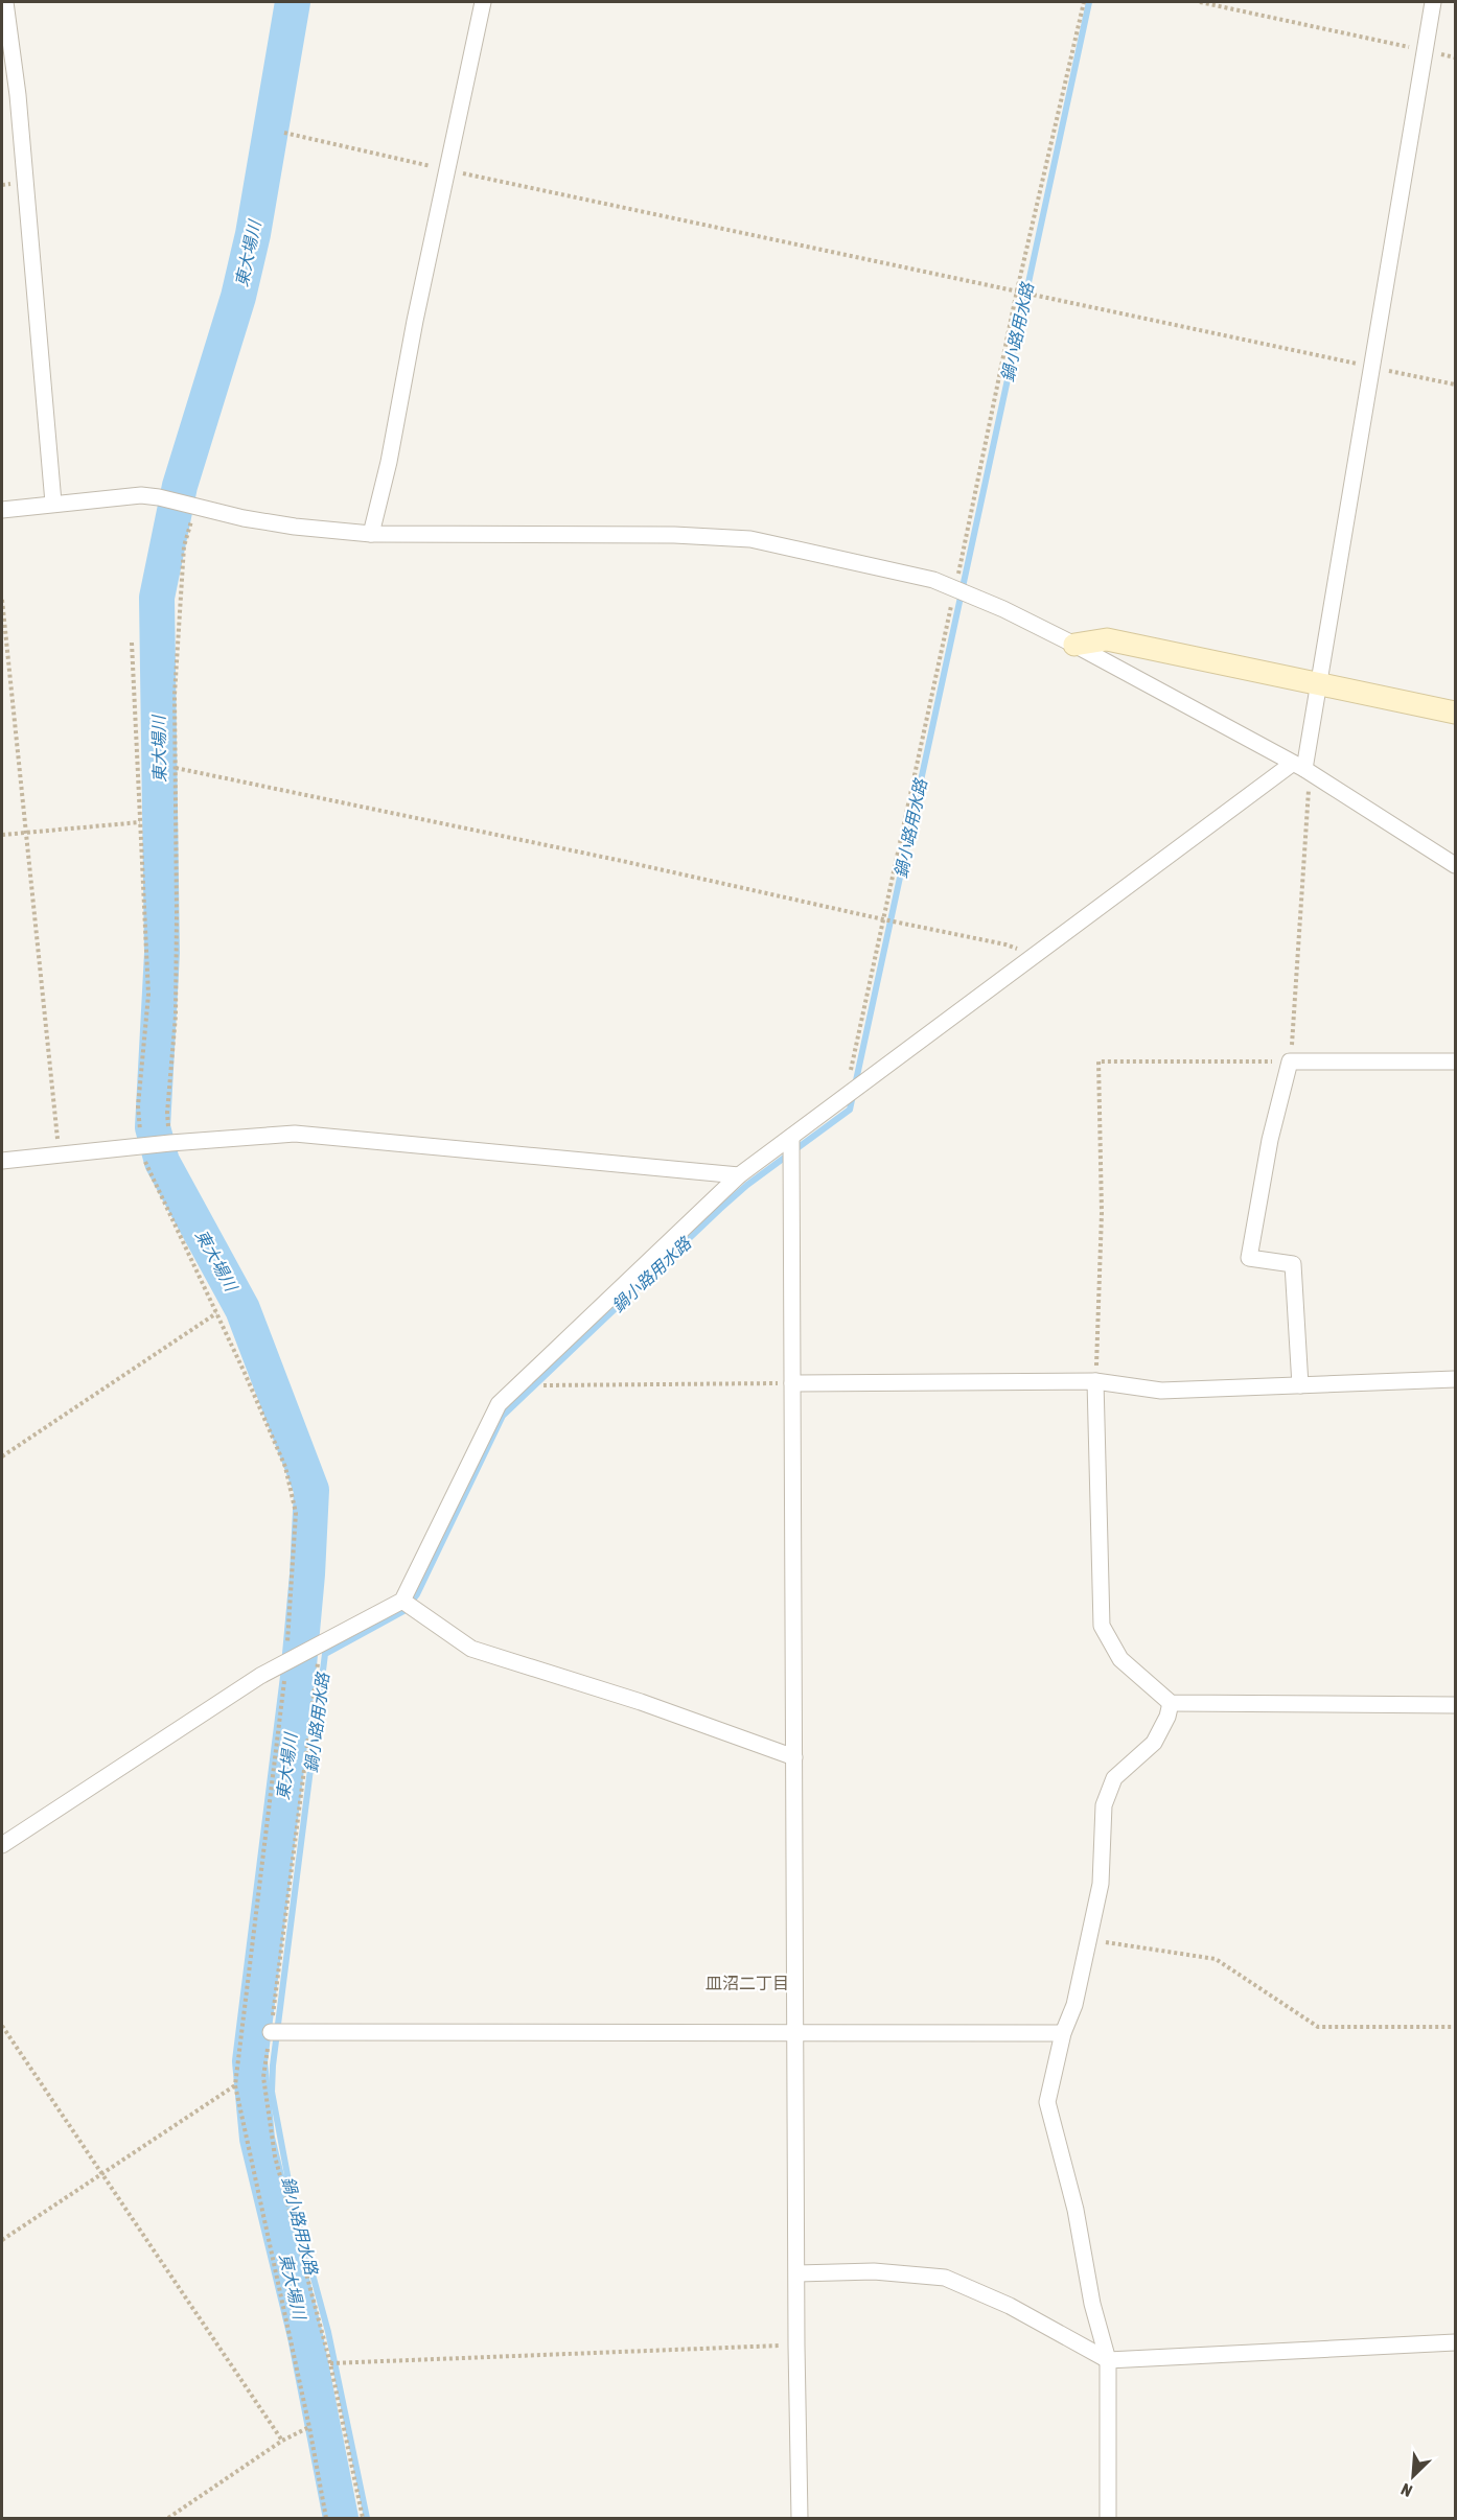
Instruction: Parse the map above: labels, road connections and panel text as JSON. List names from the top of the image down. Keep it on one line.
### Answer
{"districts":["皿沼二丁目"],"water":["東大場川","鍋小路用水路"],"north":"bottom left"}
